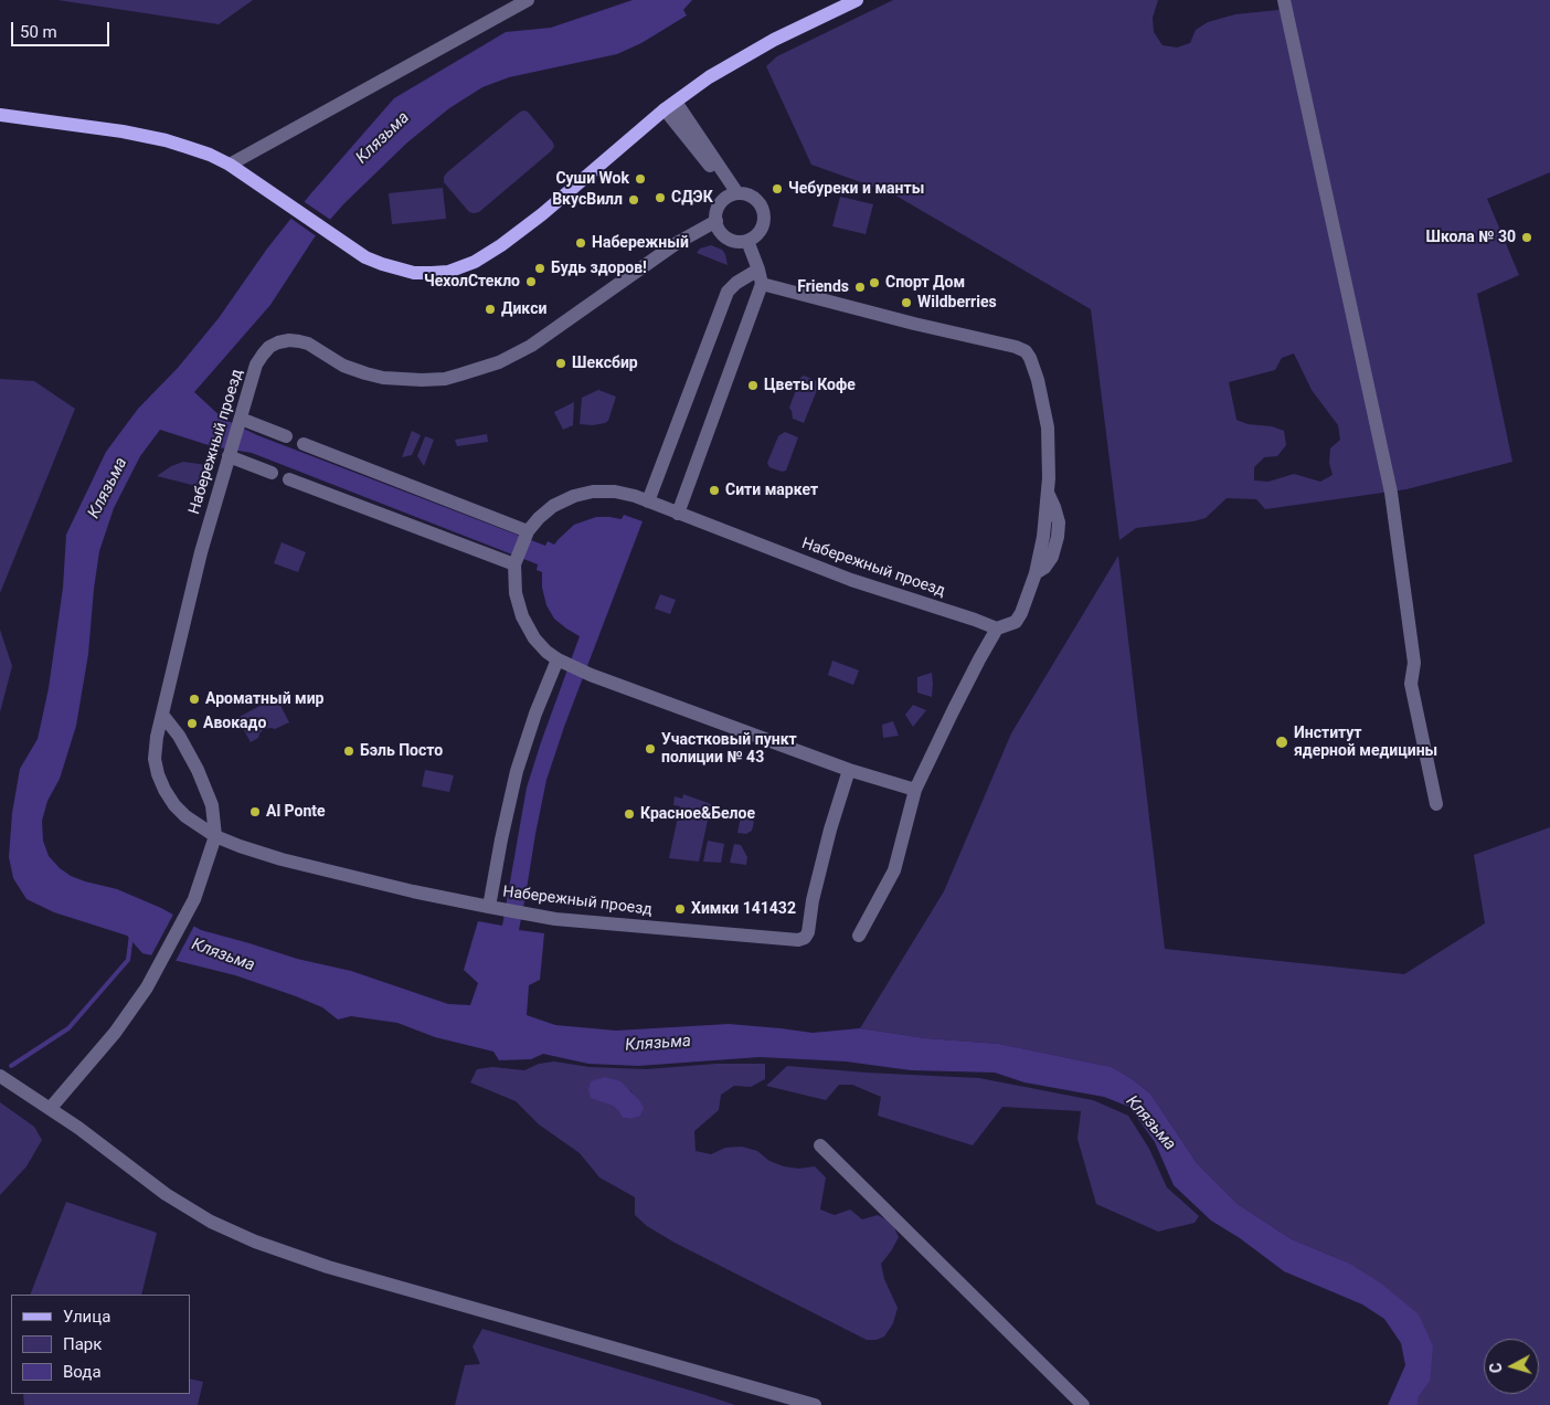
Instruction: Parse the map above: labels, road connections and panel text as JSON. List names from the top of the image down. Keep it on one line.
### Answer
{"streets":{"street":["Набережный проезд"]},"water":["Клязьма"],"places":["Суши Wok","Чебуреки и манты","СДЭК","ВкусВилл","Школа № 30","Набережный","Будь здоров!","ЧехолСтекло","Спорт Дом","Friends","Wildberries","Дикси","Шексбир","Цветы Кофе","Сити маркет","Ароматный мир","Авокадо","Институт ядерной медицины","Участковый пункт полиции № 43","Бэль Посто","Al Ponte","Красное&Белое","Химки 141432"],"legend":["Улица","Парк","Вода"],"scale_bar":"50 m","north":"left"}
